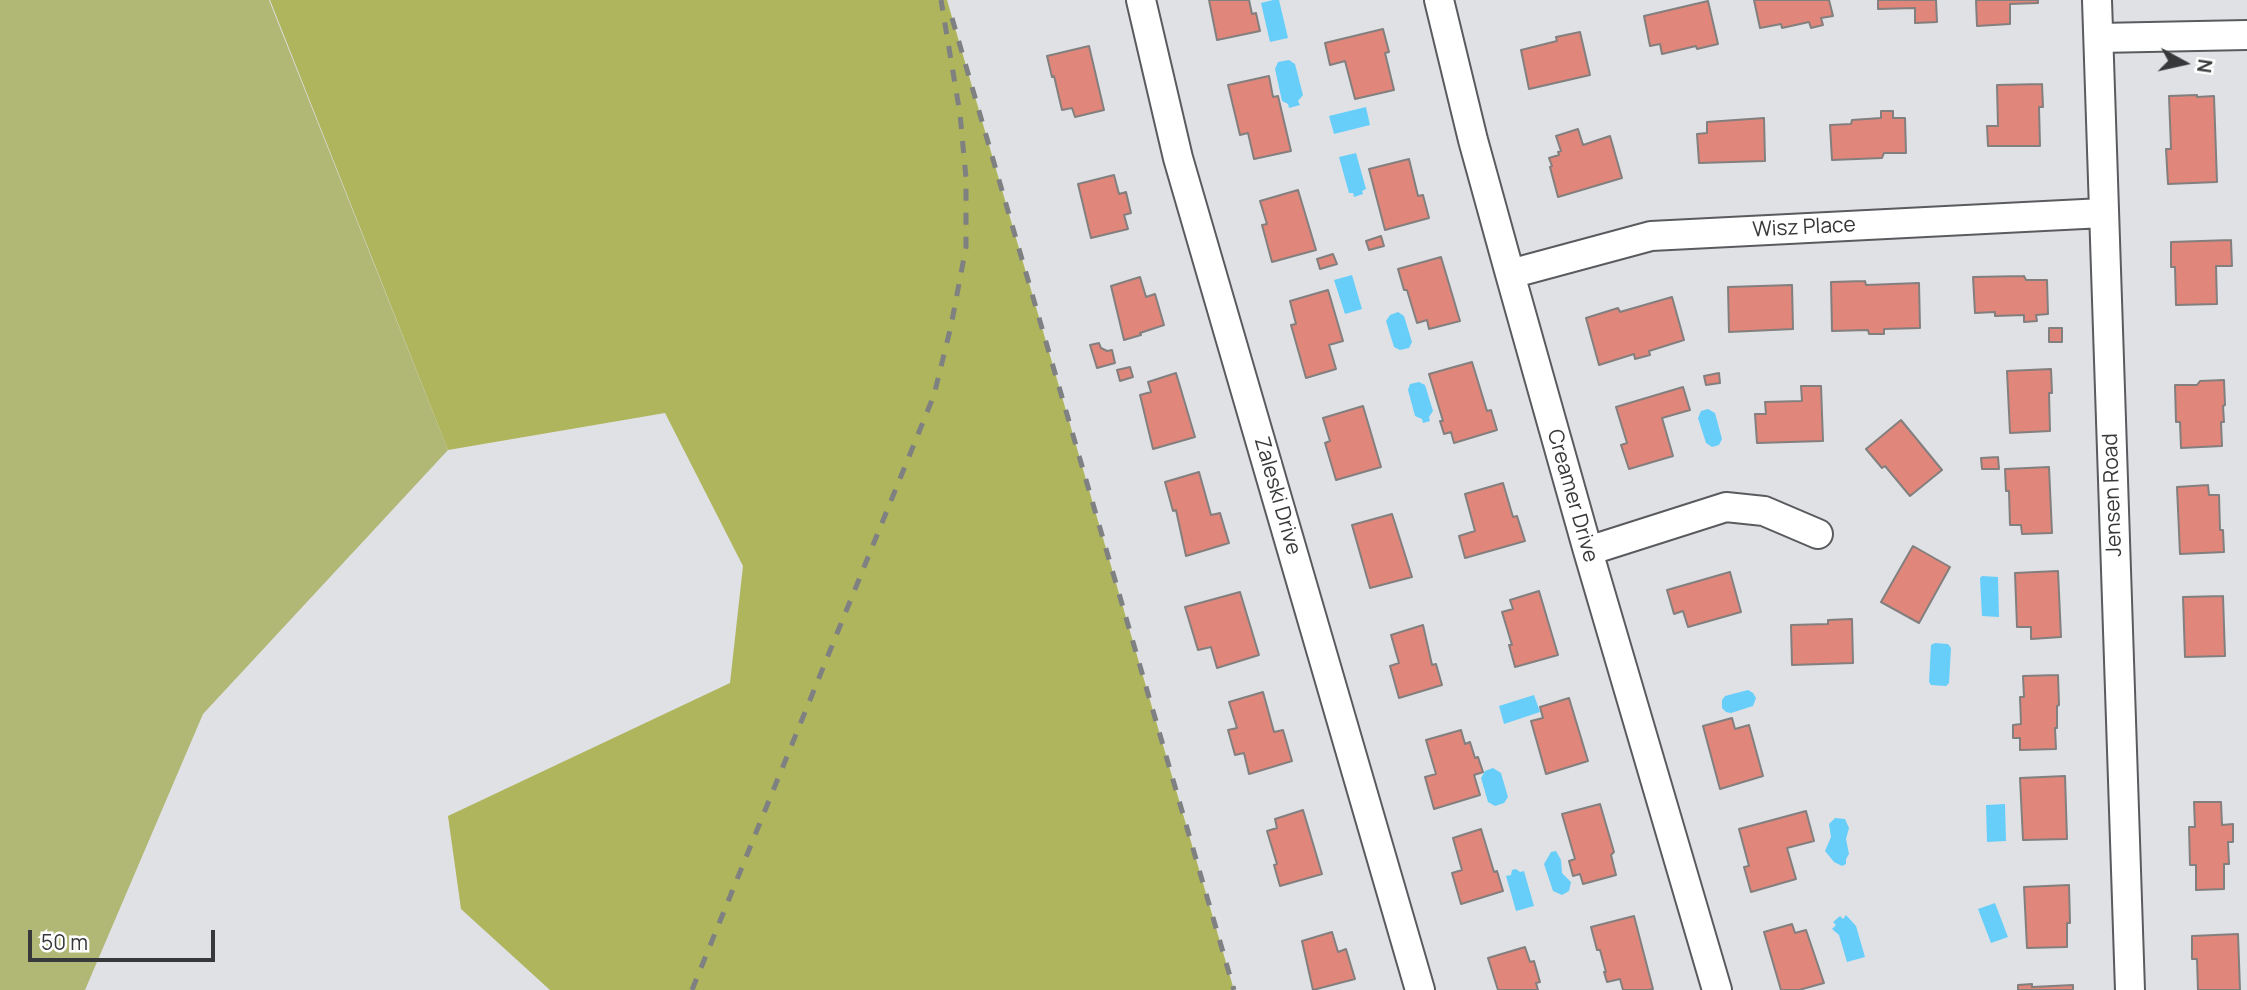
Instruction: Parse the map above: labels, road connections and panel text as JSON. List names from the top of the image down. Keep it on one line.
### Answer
{"streets":{"street":["Wisz Place","Jensen Road","Zaleski Drive","Creamer Drive"]},"crossings":[["Wisz Place","Jensen Road"],["Wisz Place","Creamer Drive"]],"scale_bar":"50 m","north":"right"}
